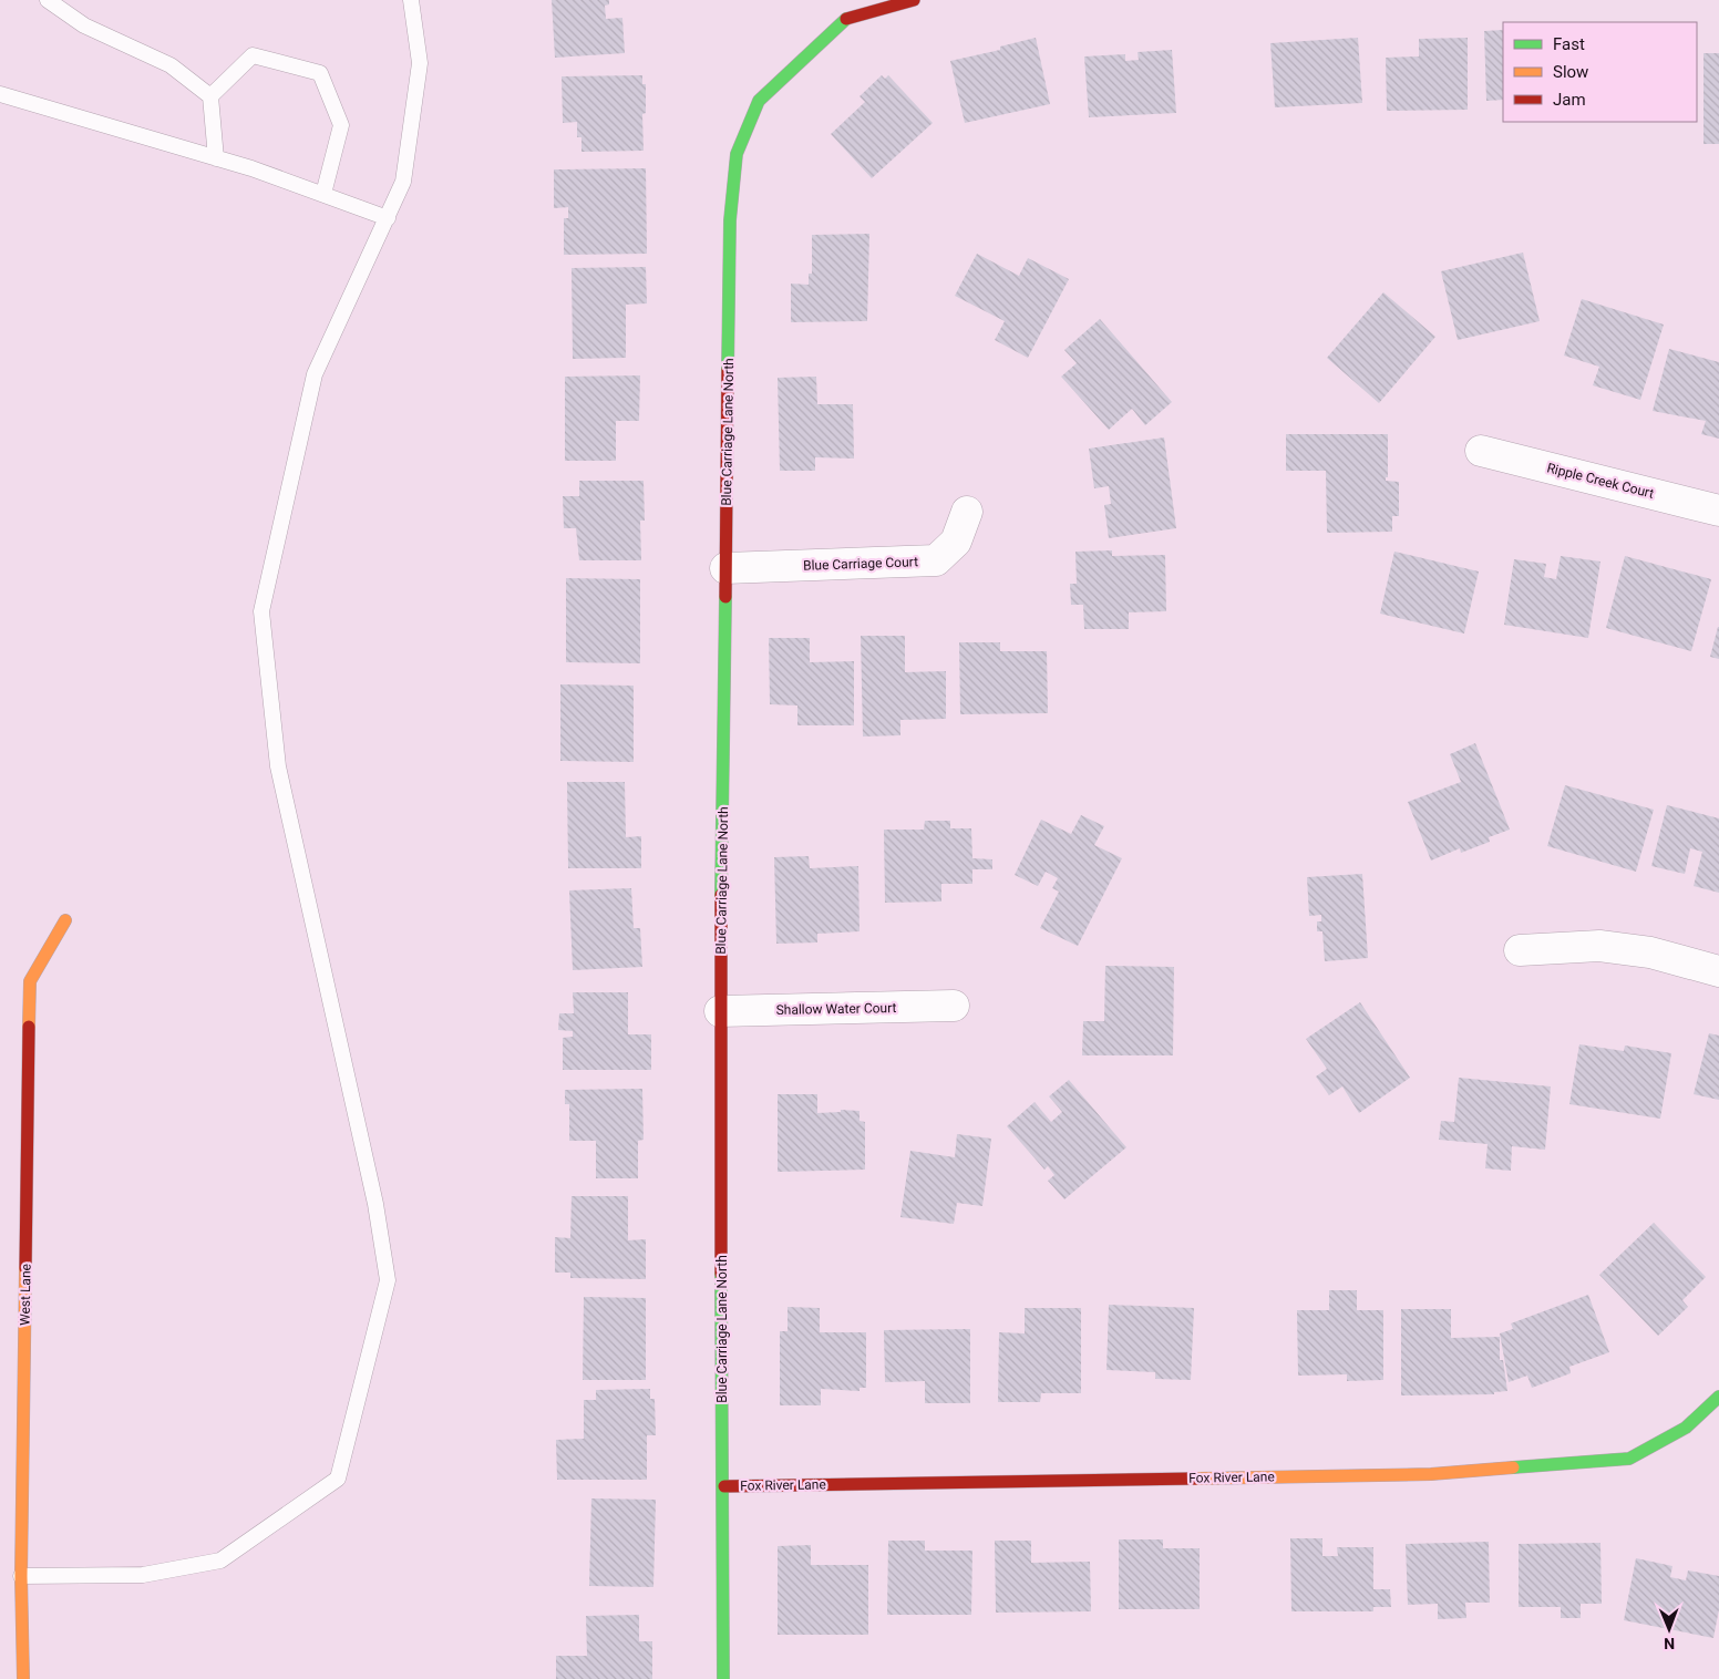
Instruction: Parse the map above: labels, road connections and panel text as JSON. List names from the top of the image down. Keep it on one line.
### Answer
{"streets":{"street":["Blue Carriage Lane North","Ripple Creek Court","Blue Carriage Court","Shallow Water Court","West Lane","Fox River Lane"]},"crossings":[["Blue Carriage Lane North","Blue Carriage Court"],["Blue Carriage Lane North","Shallow Water Court"],["Blue Carriage Lane North","Fox River Lane"]],"legend":["Fast","Slow","Jam"],"north":"bottom"}
